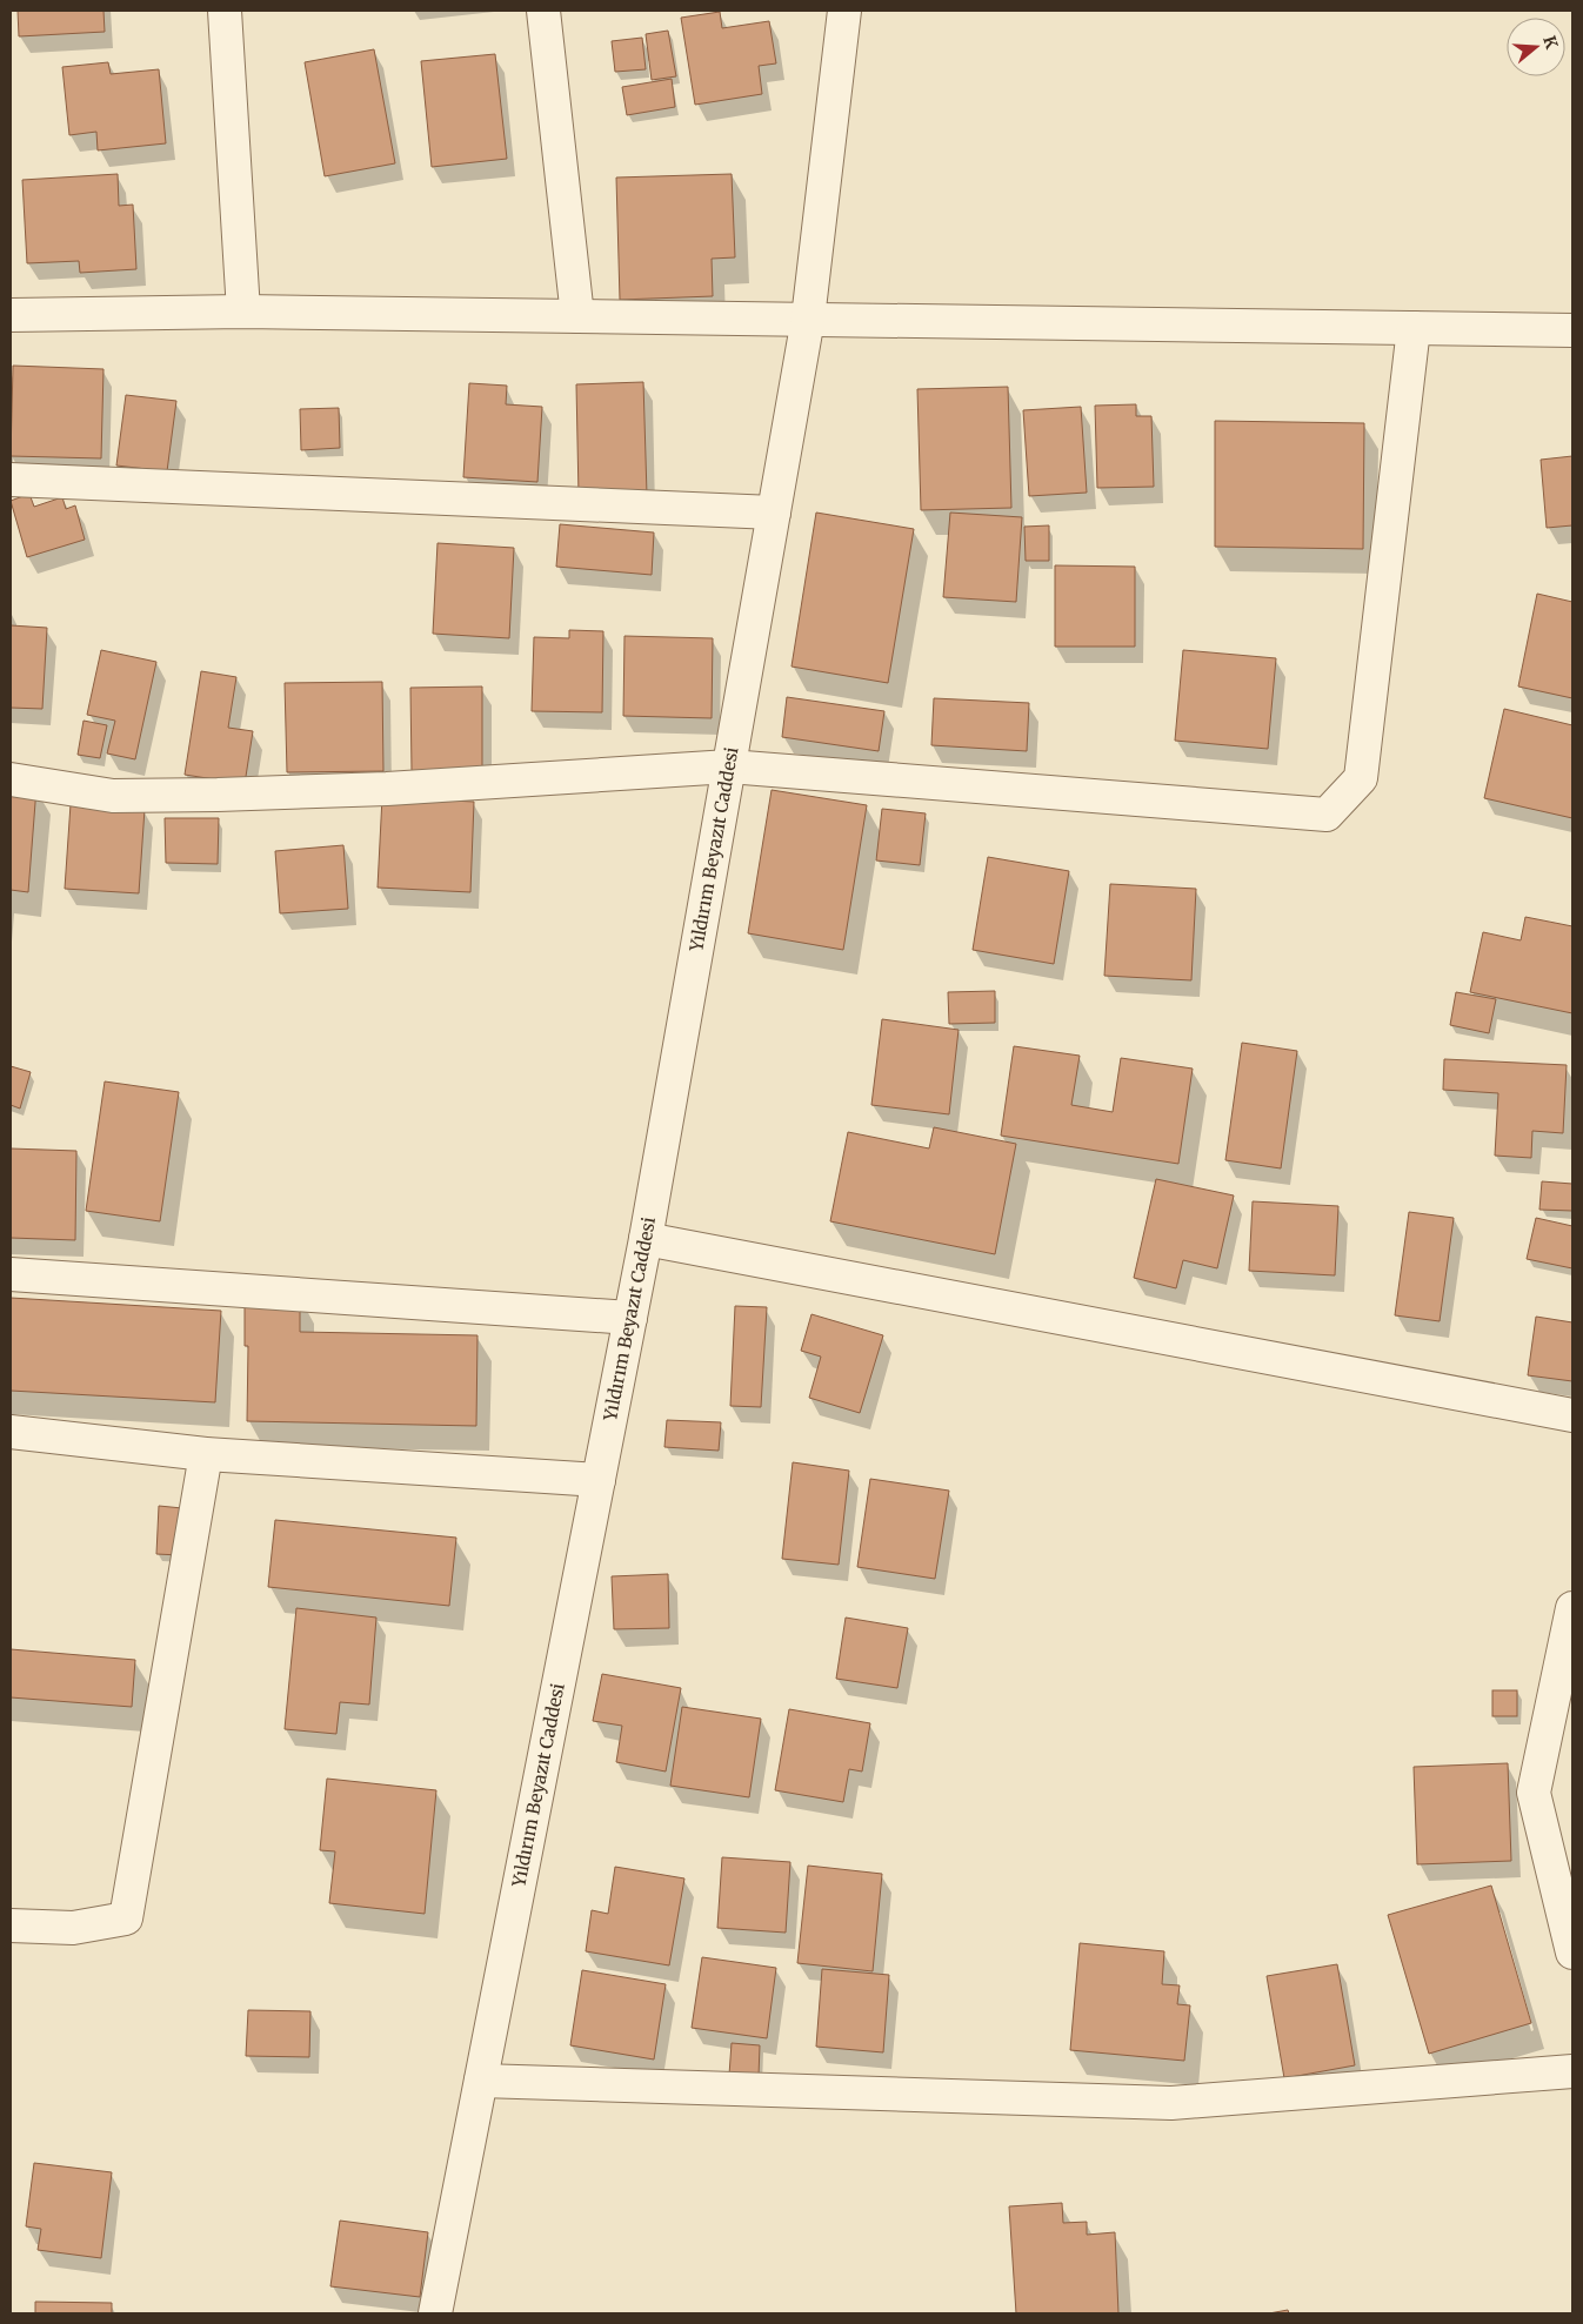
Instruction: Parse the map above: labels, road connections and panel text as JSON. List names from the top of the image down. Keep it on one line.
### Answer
{"streets":{"street":["Yıldırım Beyazıt Caddesi"]},"north":"right"}
